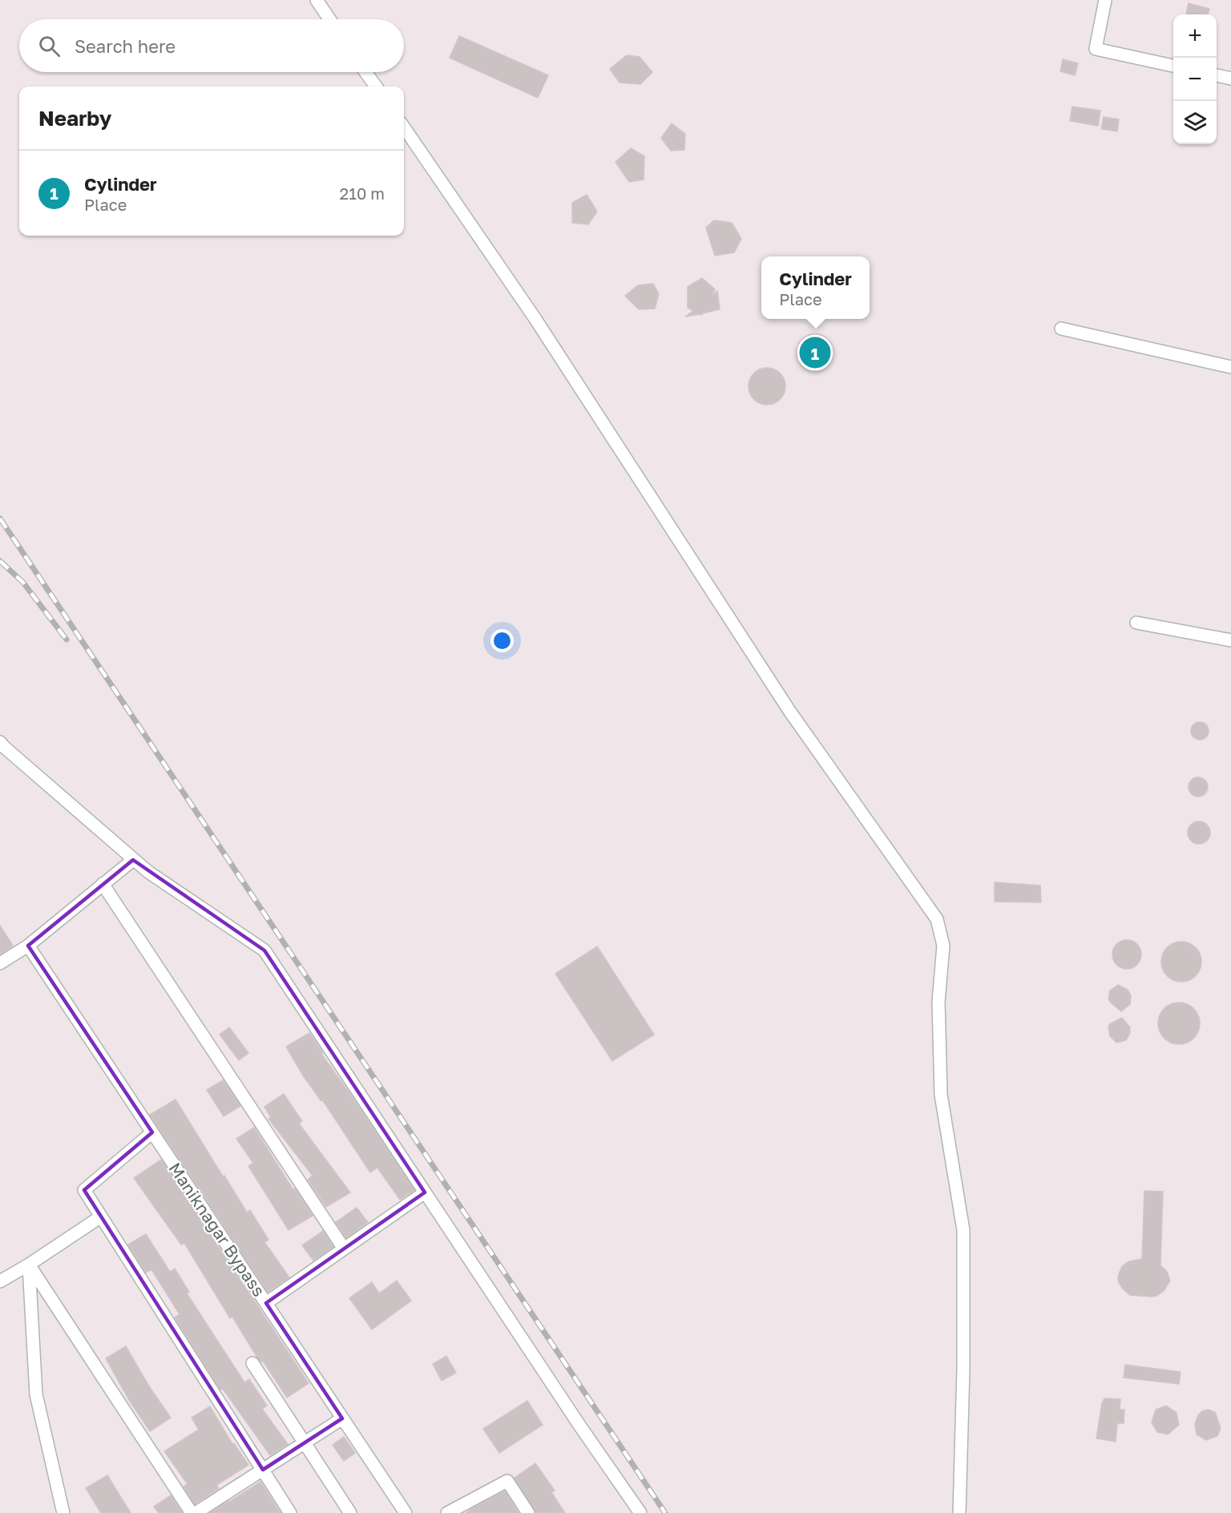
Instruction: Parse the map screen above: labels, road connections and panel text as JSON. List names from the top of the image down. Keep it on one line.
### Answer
{"streets":{"street":["Maniknagar Bypass"]},"page":{"map_buttons":["+","−"],"search":"Search here","heading":"Nearby","list":[{"mark":"1","name":"Cylinder","note":"Place","value":"210 m"}],"popup":["Cylinder","Place"],"pins":"1"}}
